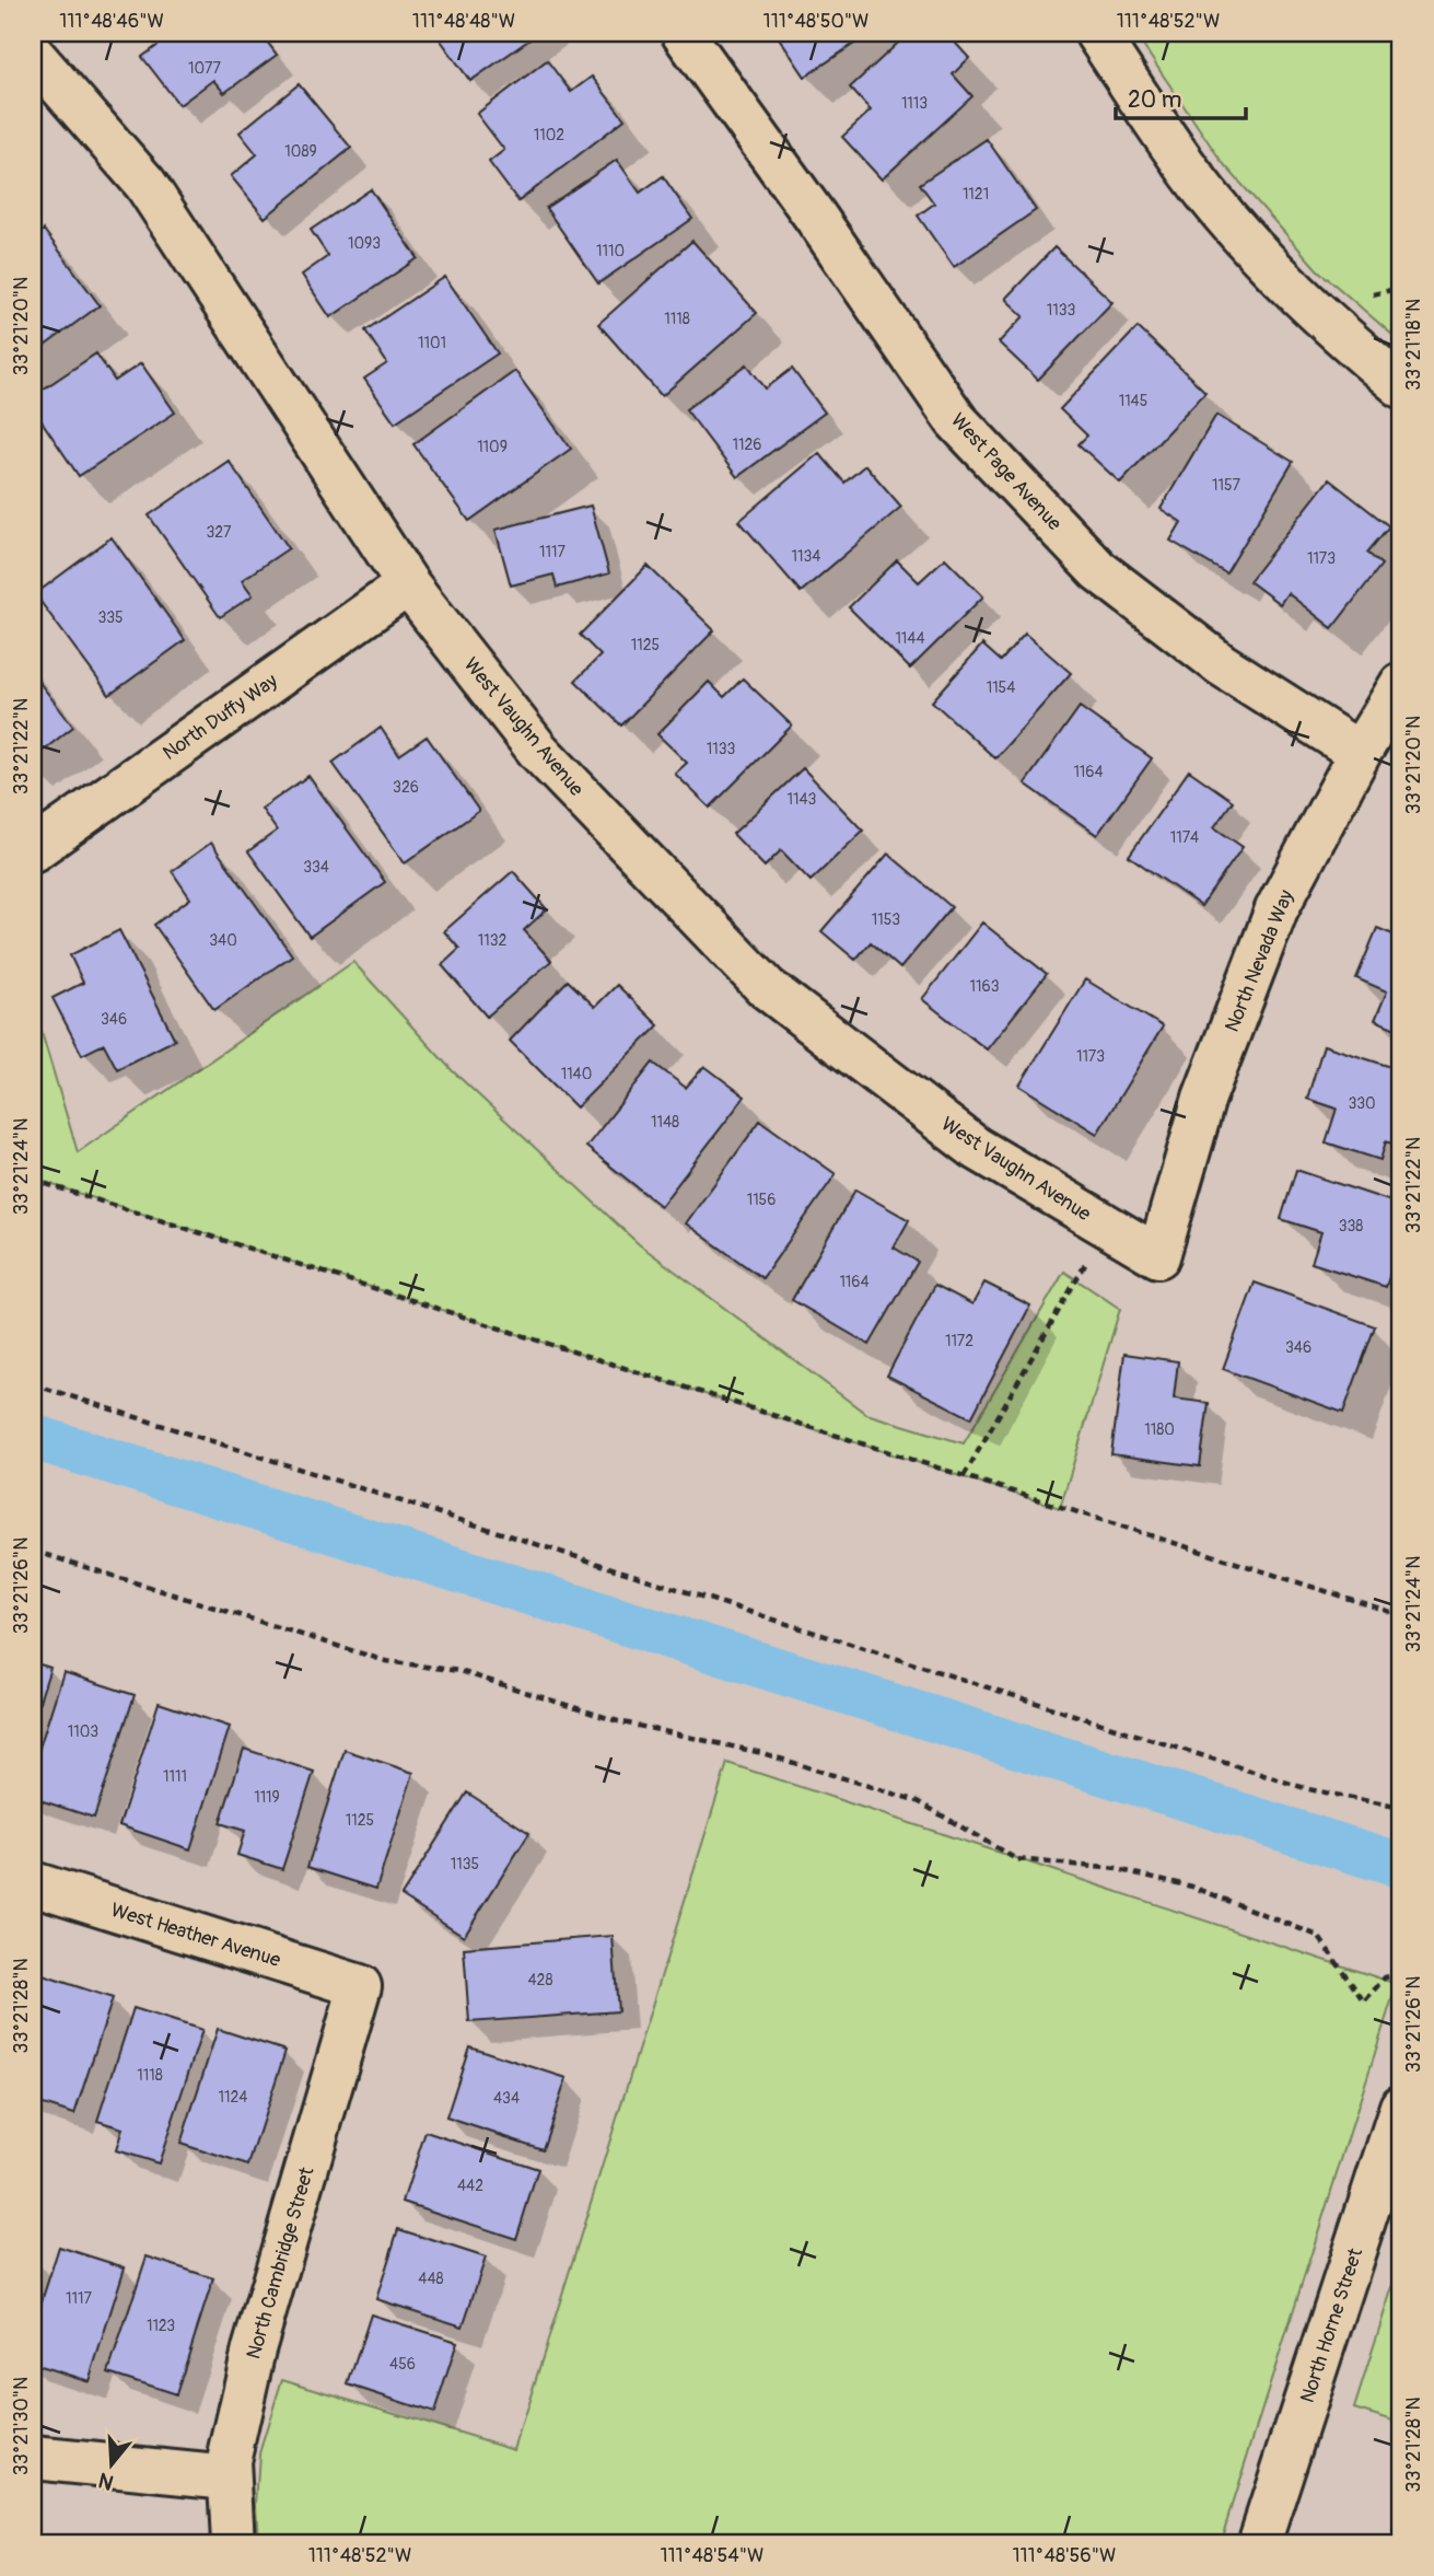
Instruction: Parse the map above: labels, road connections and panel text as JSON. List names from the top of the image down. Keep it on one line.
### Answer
{"streets":{"street":["West Page Avenue","North Duffy Way","West Vaughn Avenue","North Nevada Way","West Heather Avenue","North Cambridge Street","North Horne Street"]},"crossings":[["West Page Avenue","North Nevada Way"],["North Duffy Way","West Vaughn Avenue"],["West Vaughn Avenue","North Nevada Way"],["West Heather Avenue","North Cambridge Street"]],"house_numbers":["1077","1113","1102","1089","1121","1093","1110","1133","1118","1101","1145","1126","1109","1157","327","1117","1134","1173","335","1144","1125","1154","1133","1164","326","1143","1174","334","1153","340","1132","1163","346","1173","1140","330","1148","1156","338","1164","1172","346","1180","1103","1111","1119","1125","1135","428","1118","1124","434","442","448","1117","1123","456"],"scale_bar":"20 m","north":"bottom","coordinates":["111°48'46\"W","111°48'48\"W","111°48'50\"W","111°48'52\"W","33°21'20\"N","33°21'18\"N","33°21'22\"N","33°21'24\"N","33°21'26\"N","33°21'28\"N","33°21'30\"N","111°48'54\"W","111°48'56\"W"]}
